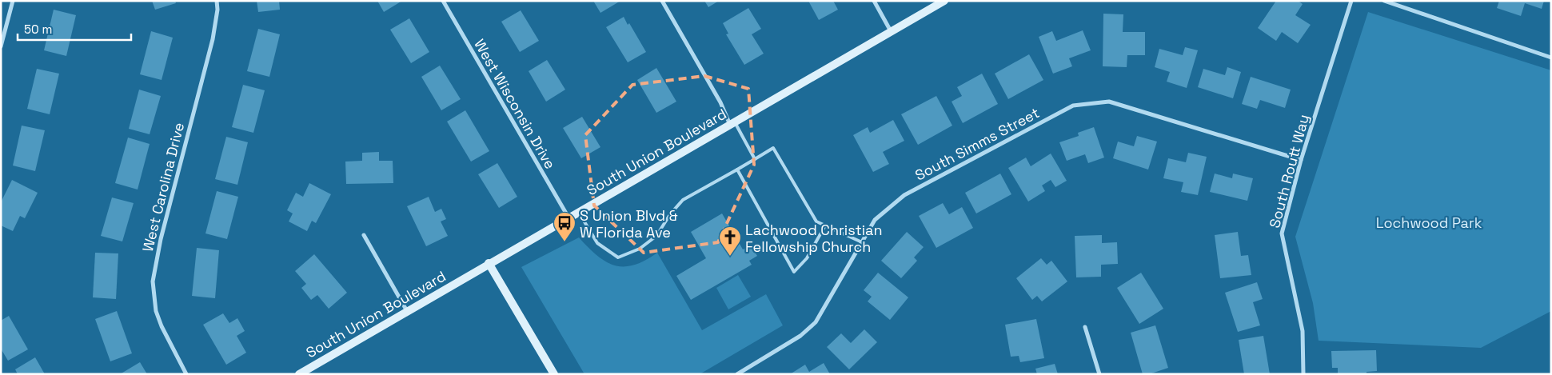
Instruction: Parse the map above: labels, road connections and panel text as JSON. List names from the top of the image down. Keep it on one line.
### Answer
{"streets":{"main road":["South Union Boulevard"],"street":["West Wisconsin Drive","South Simms Street","South Routt Way","West Carolina Drive"]},"crossings":[["West Wisconsin Drive","South Union Boulevard"],["South Simms Street","South Routt Way"]],"parks":["Lochwood Park"],"places":{"bus stop":["S Union Blvd & W Florida Ave"],"church":["Lachwood Christian Fellowship Church"]},"scale_bar":"50 m"}
